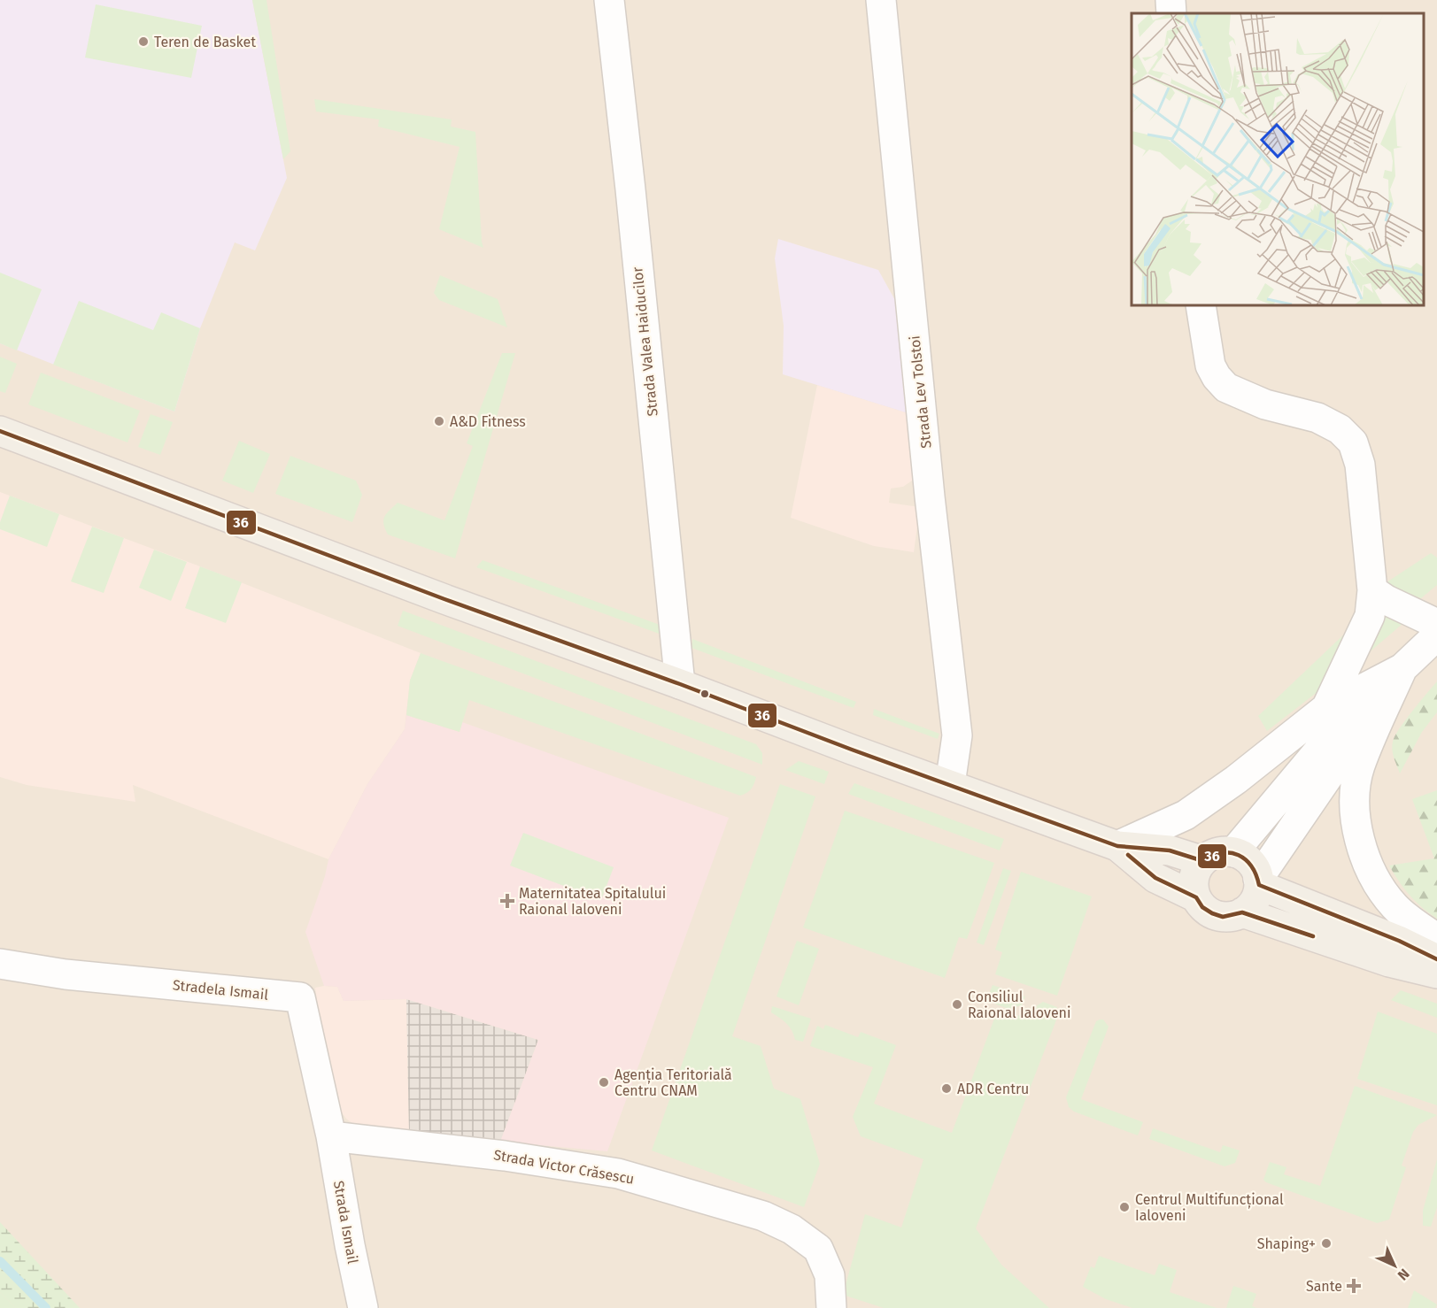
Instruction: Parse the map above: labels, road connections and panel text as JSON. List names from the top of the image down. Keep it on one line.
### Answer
{"streets":{"street":["Strada Valea Haiducilor","Strada Lev Tolstoi","Stradela Ismail","Strada Victor Crăsescu","Strada Ismail"]},"crossings":[["Stradela Ismail","Strada Victor Crăsescu"],["Stradela Ismail","Strada Ismail"],["Strada Victor Crăsescu","Strada Ismail"]],"places":{"other":["Teren de Basket","A&D Fitness","Consiliul Raional Ialoveni","Agenția Teritorială Centru CNAM","ADR Centru","Centrul Multifuncțional Ialoveni","Shaping+"],"health":["Maternitatea Spitalului Raional Ialoveni","Sante"]},"lines":["transit line 36"],"north":"bottom right"}
